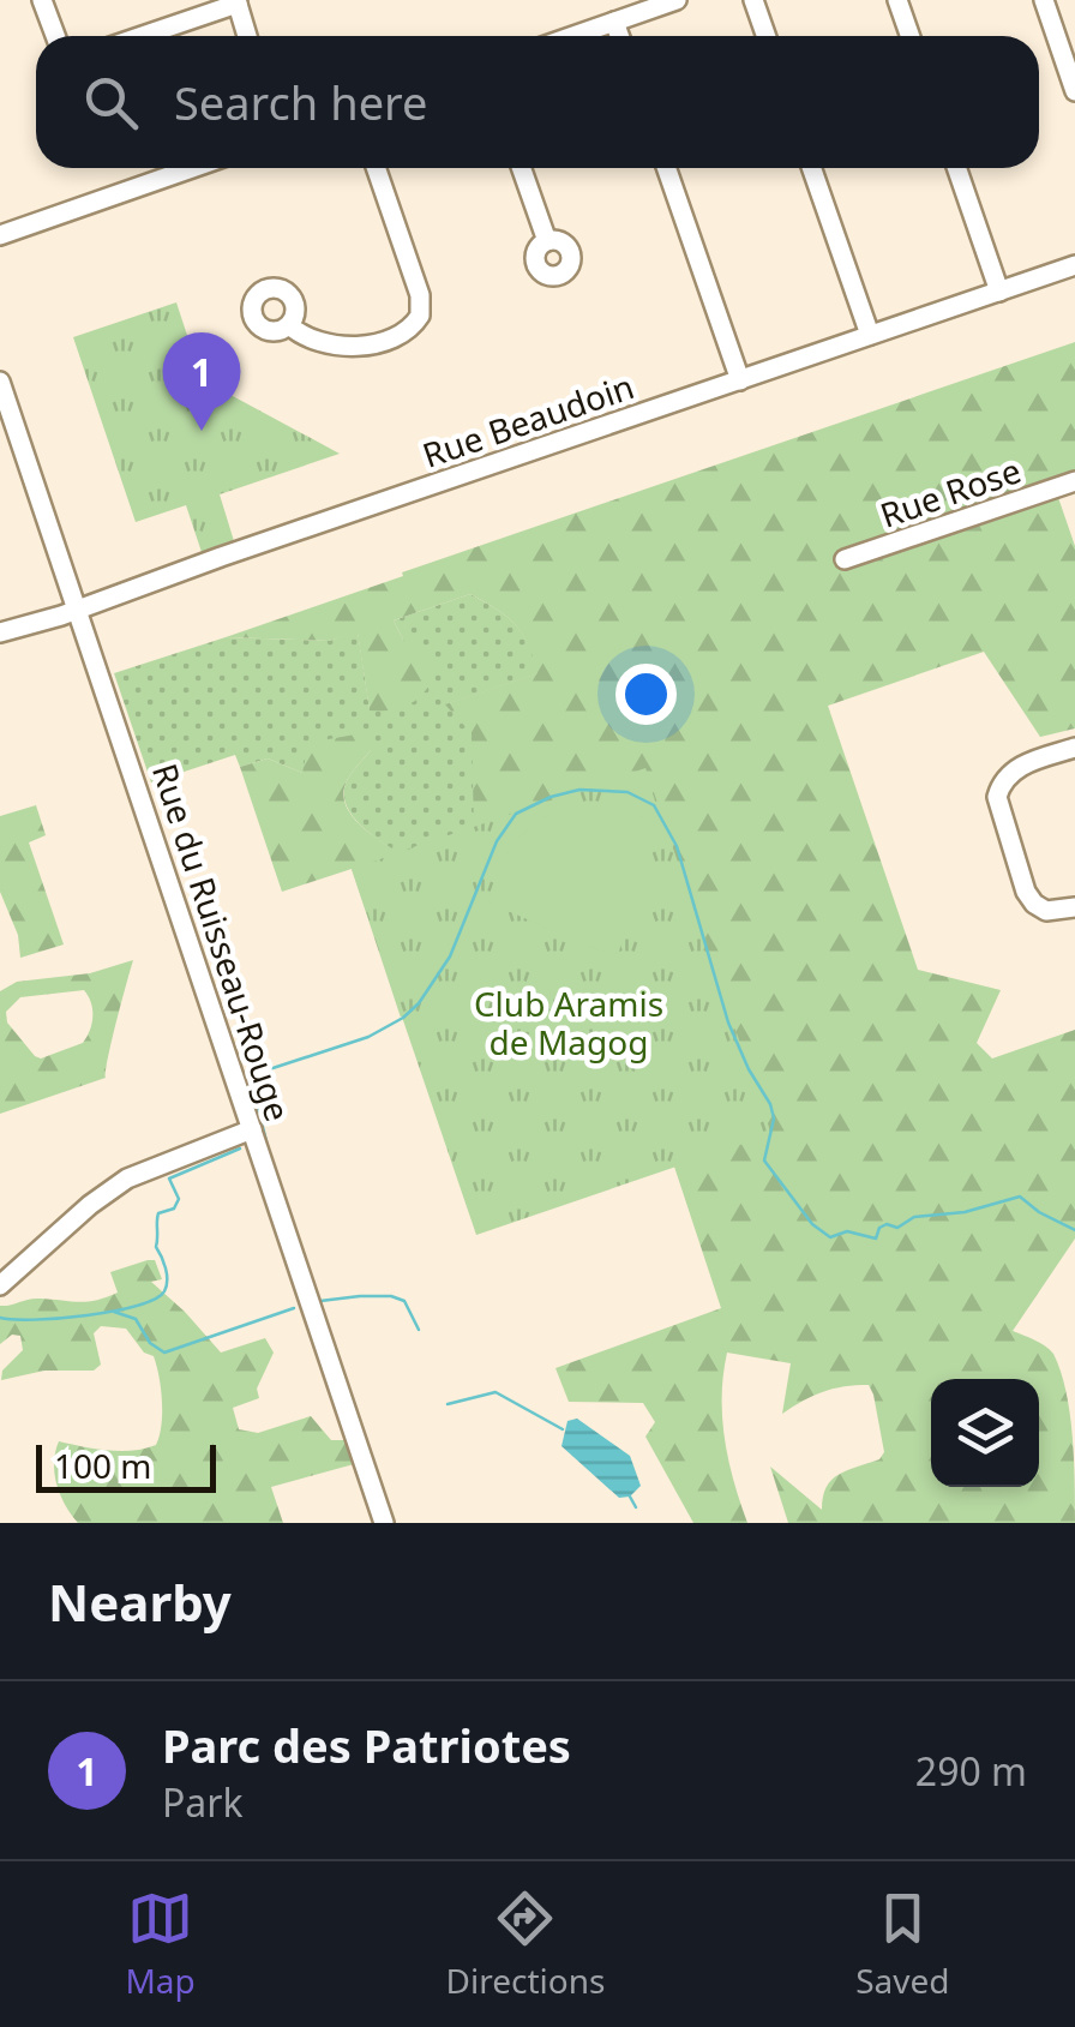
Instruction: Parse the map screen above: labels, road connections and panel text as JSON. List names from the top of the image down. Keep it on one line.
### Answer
{"streets":{"street":["Rue Beaudoin","Rue Rose","Rue du Ruisseau-Rouge"]},"crossings":[["Rue Beaudoin","Rue du Ruisseau-Rouge"]],"parks":["Club Aramis de Magog"],"scale_bar":"100 m","page":{"search":"Search here","pins":"1","scale":"100 m","heading":"Nearby","list":[{"mark":"1","name":"Parc des Patriotes","note":"Park","value":"290 m"}],"nav":["Map","Directions","Saved"]}}
